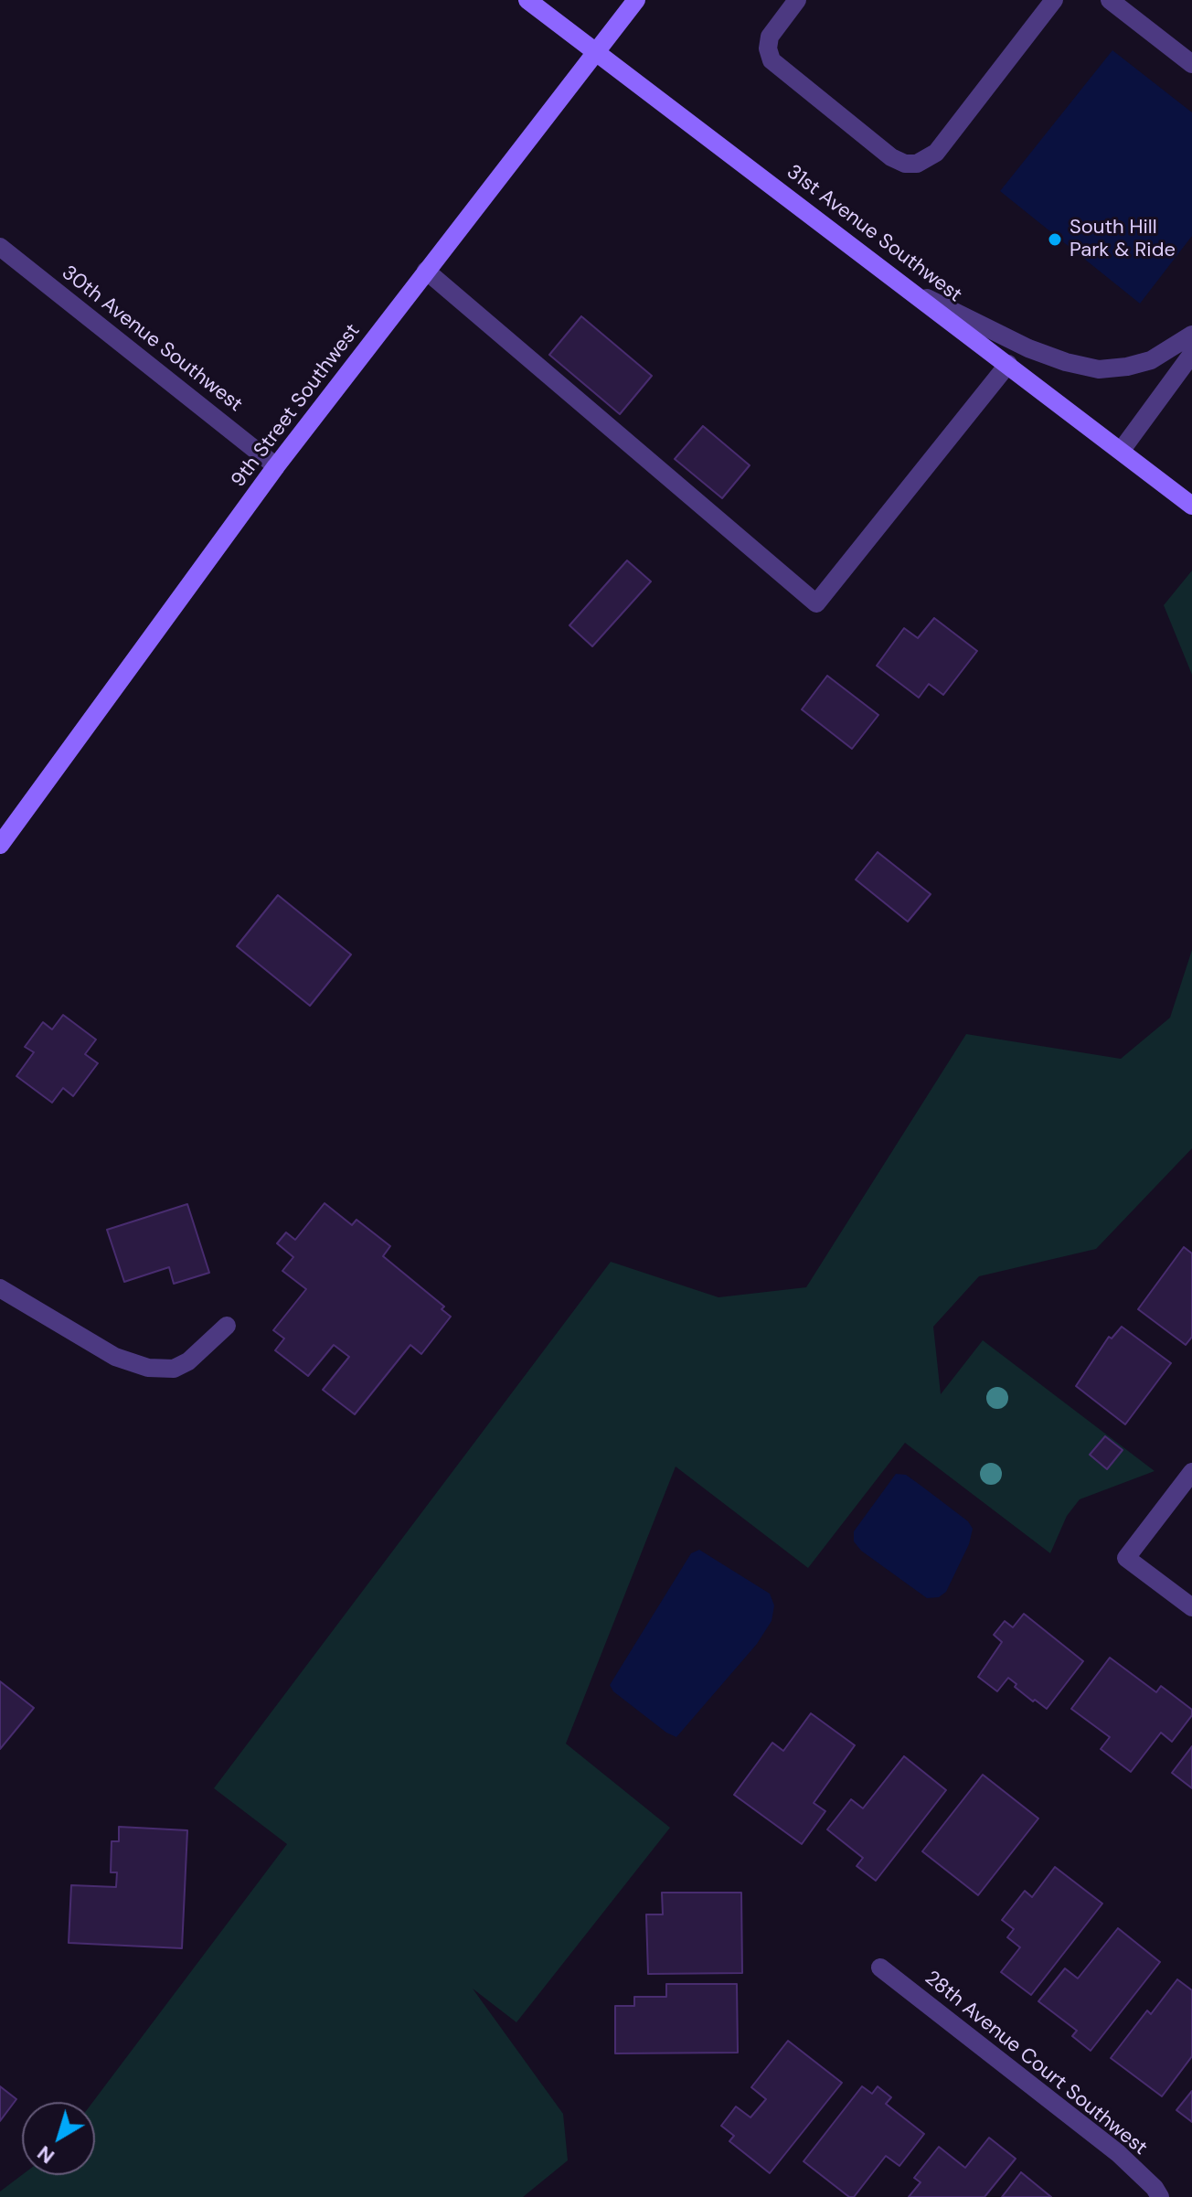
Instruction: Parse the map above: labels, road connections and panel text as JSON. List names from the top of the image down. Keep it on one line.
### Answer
{"streets":{"main road":["31st Avenue Southwest","9th Street Southwest"],"street":["30th Avenue Southwest","28th Avenue Court Southwest"]},"crossings":[["31st Avenue Southwest","9th Street Southwest"],["30th Avenue Southwest","9th Street Southwest"]],"places":["South Hill Park & Ride"],"north":"bottom left"}
